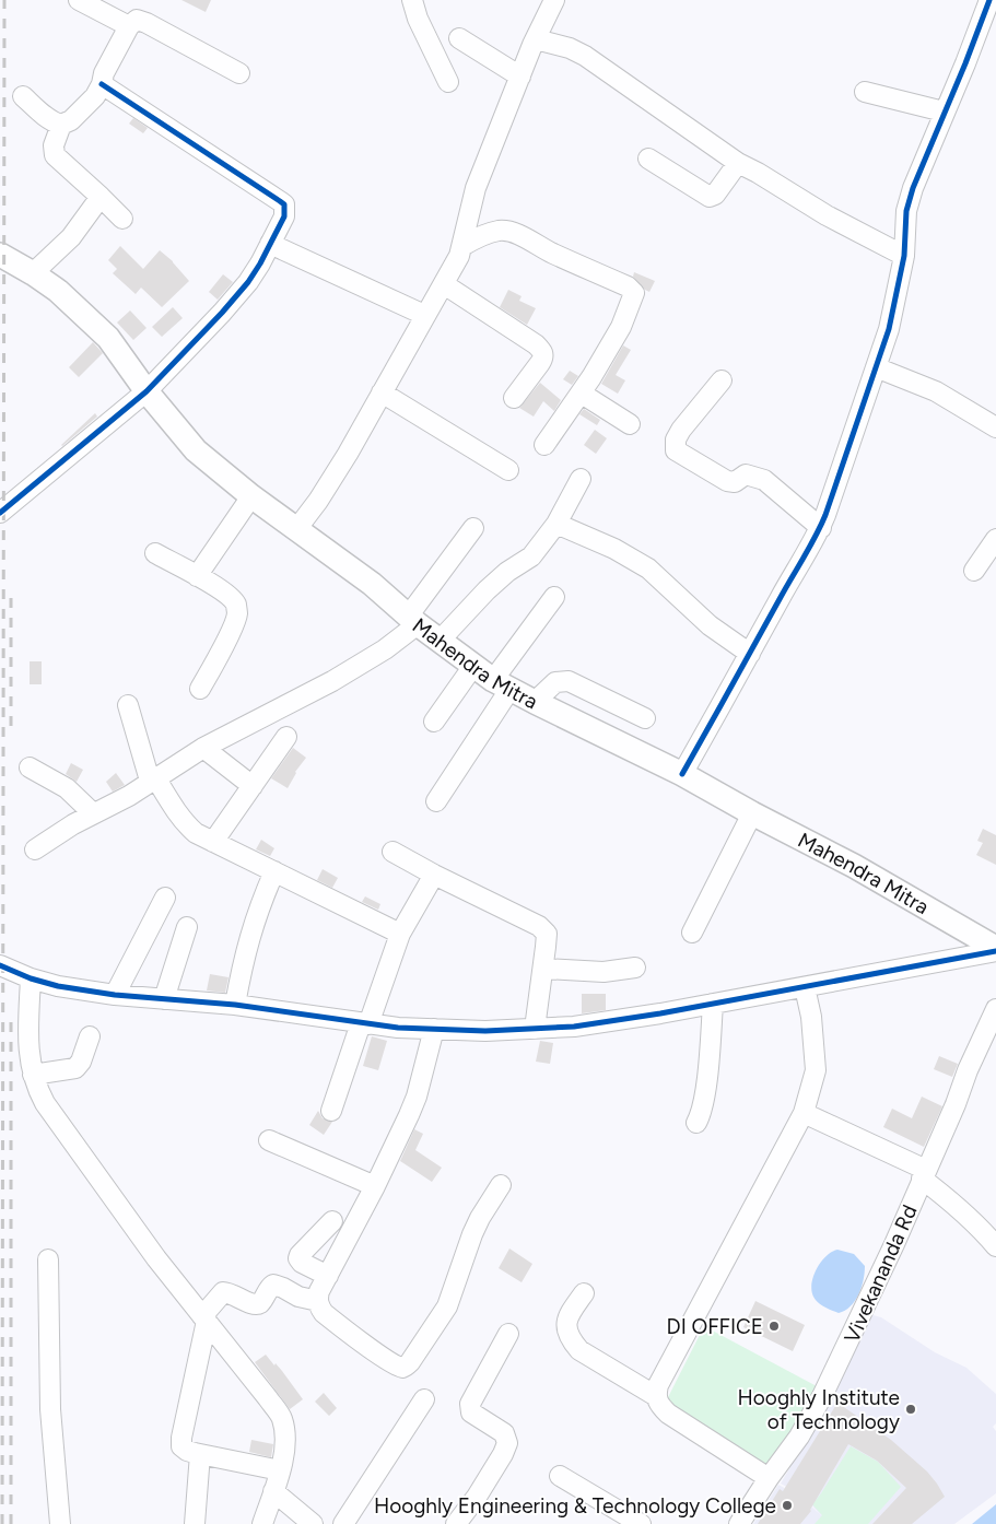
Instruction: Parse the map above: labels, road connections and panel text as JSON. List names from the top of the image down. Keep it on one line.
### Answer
{"streets":{"main road":["Mahendra Mitra"],"street":["Vivekananda Rd"]},"places":["DI OFFICE","Hooghly Institute of Technology","Hooghly Engineering & Technology College"]}
